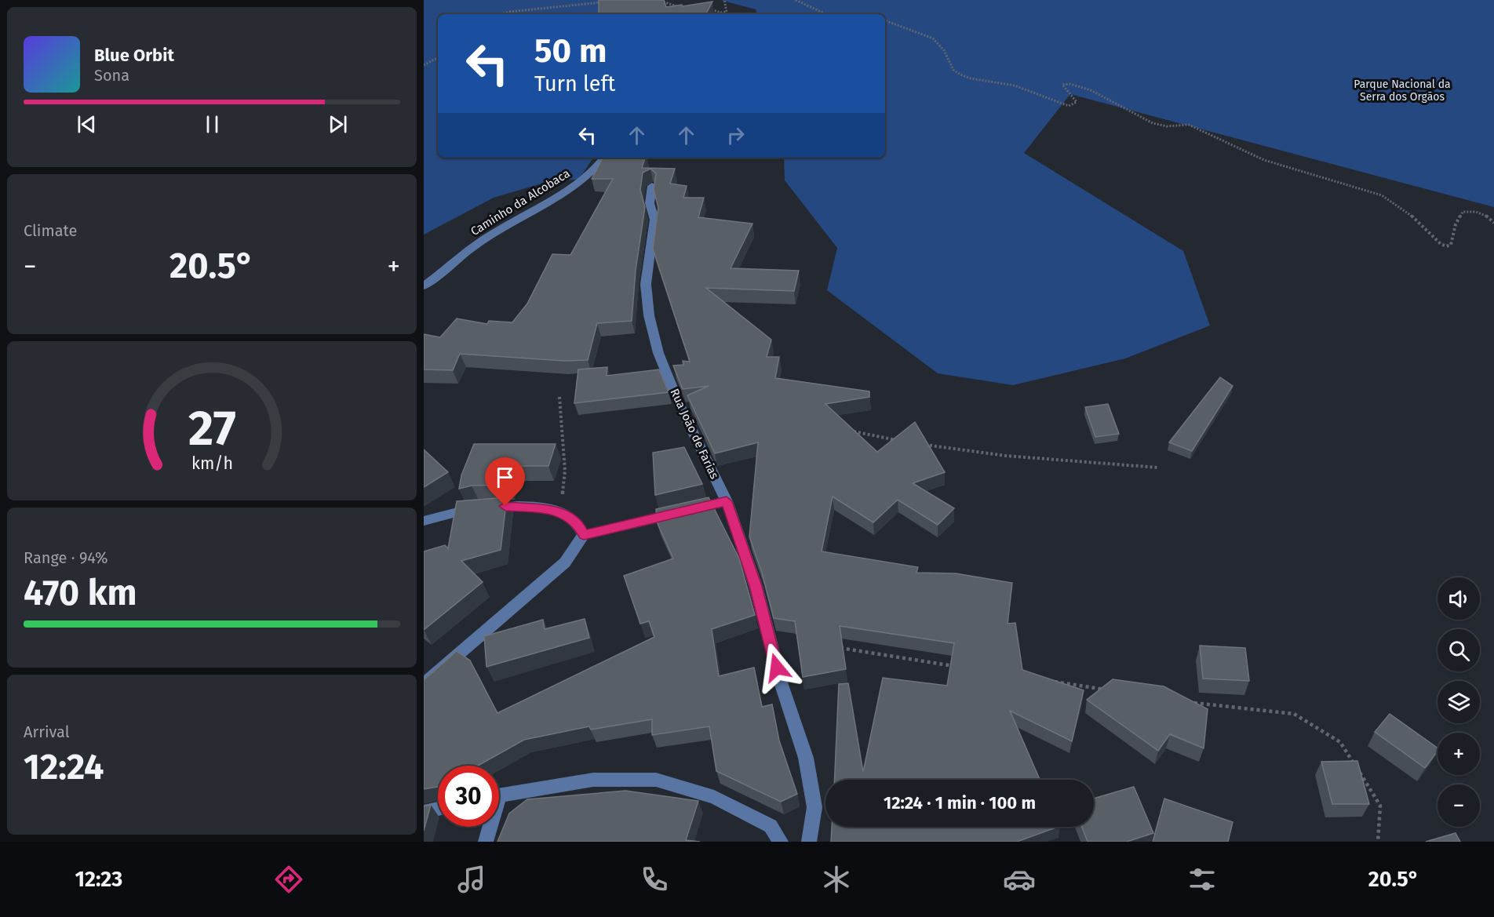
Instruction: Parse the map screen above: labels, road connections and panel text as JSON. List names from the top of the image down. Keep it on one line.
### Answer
{"streets":{"street":["Caminho da Alcobaca","Rua João de Farias"]},"parks":["Parque Nacional da Serra dos Orgãos"],"page":{"turn":["50 m","Turn left"],"song":["Blue Orbit","Sona"],"tile":["Climate",["Range · 94%","470 km"],["Arrival","12:24"]],"heat":["−","20.5°","+"],"map_buttons":["+","−"],"limit":"30","trip":"12:24 · 1 min · 100 m","tabs":["12:23","20.5°"],"gauge":["27","km/h"]}}
